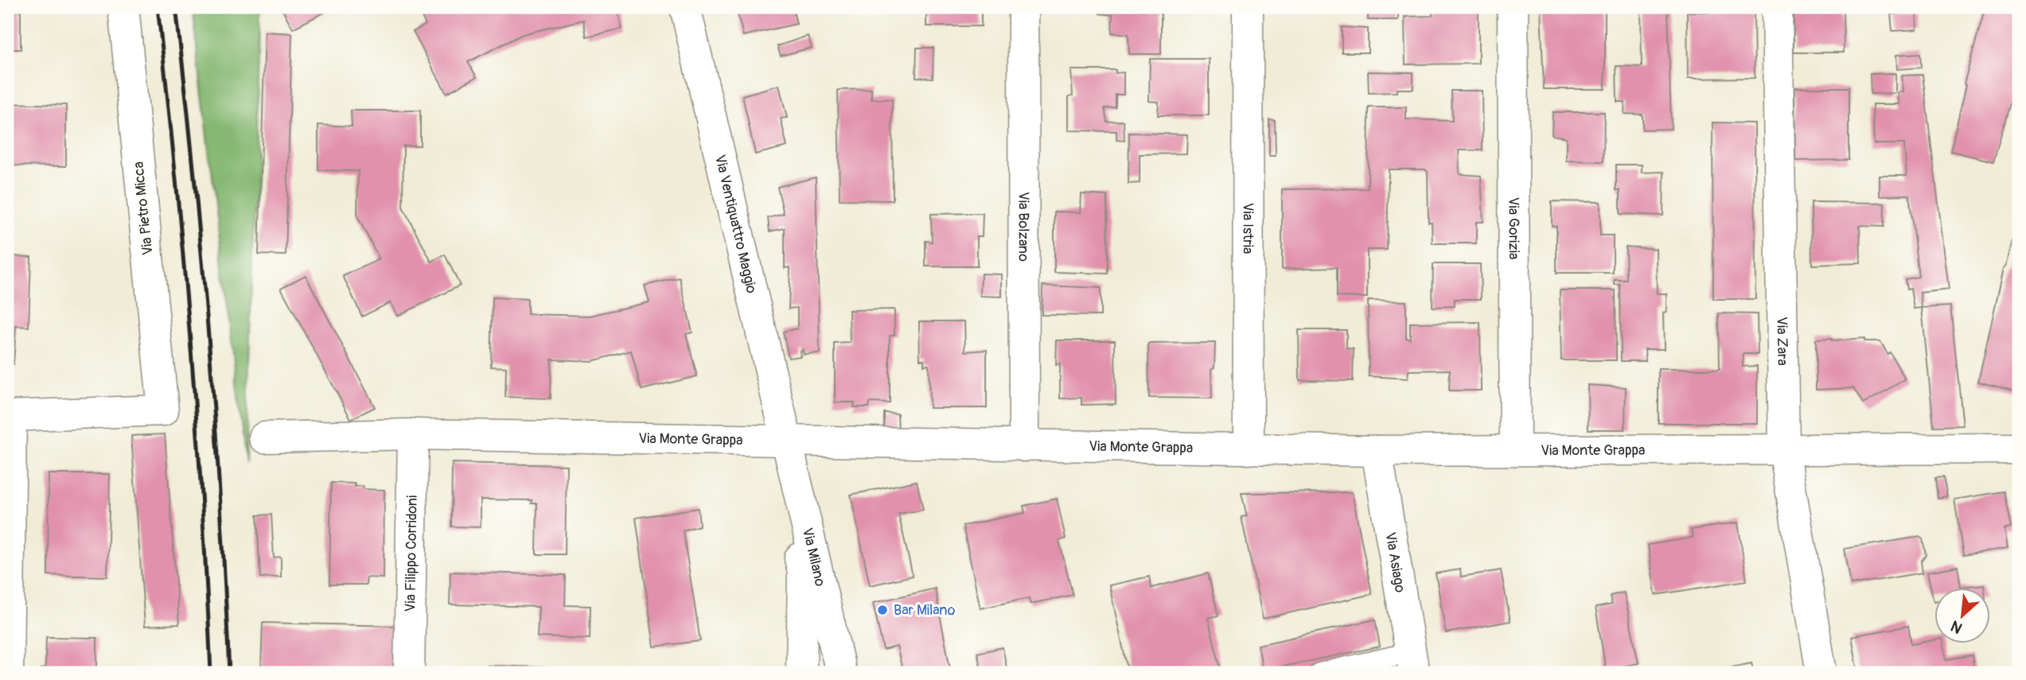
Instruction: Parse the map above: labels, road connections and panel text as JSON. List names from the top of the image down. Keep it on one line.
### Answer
{"streets":{"street":["Via Pietro Micca","Via Ventiquattro Maggio","Via Bolzano","Via Istria","Via Gorizia","Via Zara","Via Monte Grappa","Via Filippo Corridoni","Via Milano","Via Asiago"]},"crossings":[["Via Ventiquattro Maggio","Via Monte Grappa"],["Via Ventiquattro Maggio","Via Milano"],["Via Bolzano","Via Monte Grappa"],["Via Istria","Via Monte Grappa"],["Via Gorizia","Via Monte Grappa"],["Via Zara","Via Monte Grappa"],["Via Monte Grappa","Via Filippo Corridoni"],["Via Monte Grappa","Via Milano"],["Via Monte Grappa","Via Asiago"]],"places":["Bar Milano"],"north":"bottom left"}
